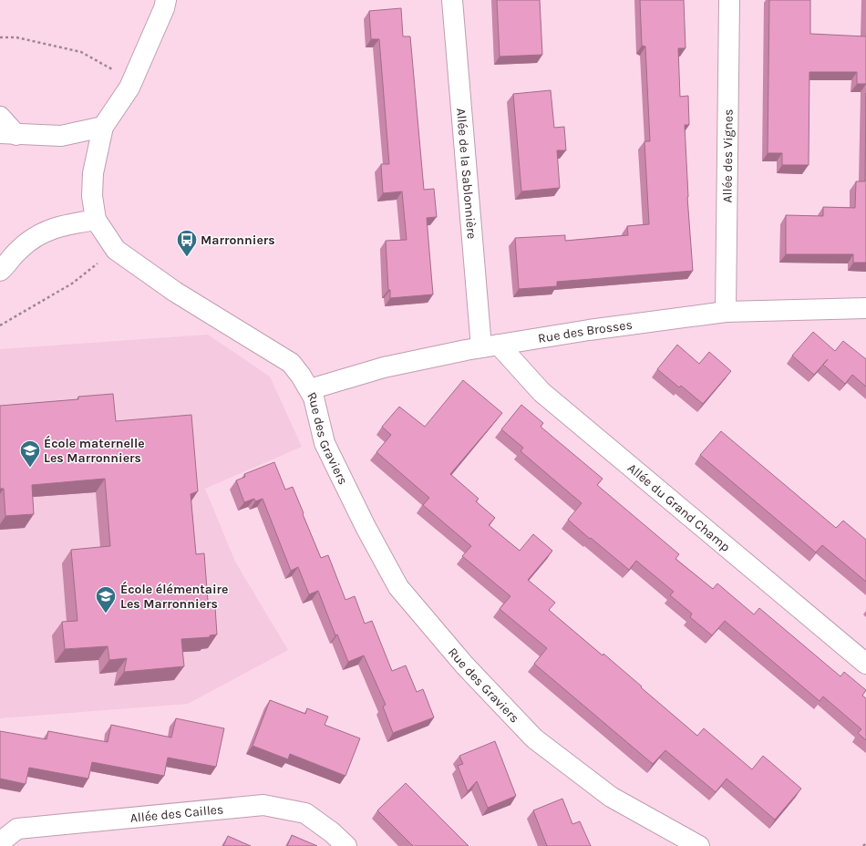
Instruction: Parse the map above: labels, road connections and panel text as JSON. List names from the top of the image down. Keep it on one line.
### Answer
{"streets":{"street":["Allée des Vignes","Allée de la Sablonnière","Rue des Brosses","Rue des Graviers","Allée du Grand Champ","Allée des Cailles"]},"crossings":[["Allée des Vignes","Rue des Brosses"],["Allée de la Sablonnière","Rue des Brosses"],["Allée de la Sablonnière","Allée du Grand Champ"],["Rue des Brosses","Rue des Graviers"],["Rue des Brosses","Allée du Grand Champ"]],"places":{"bus stop":["Marronniers"],"school or university":["École maternelle Les Marronniers","École élémentaire Les Marronniers"]}}
